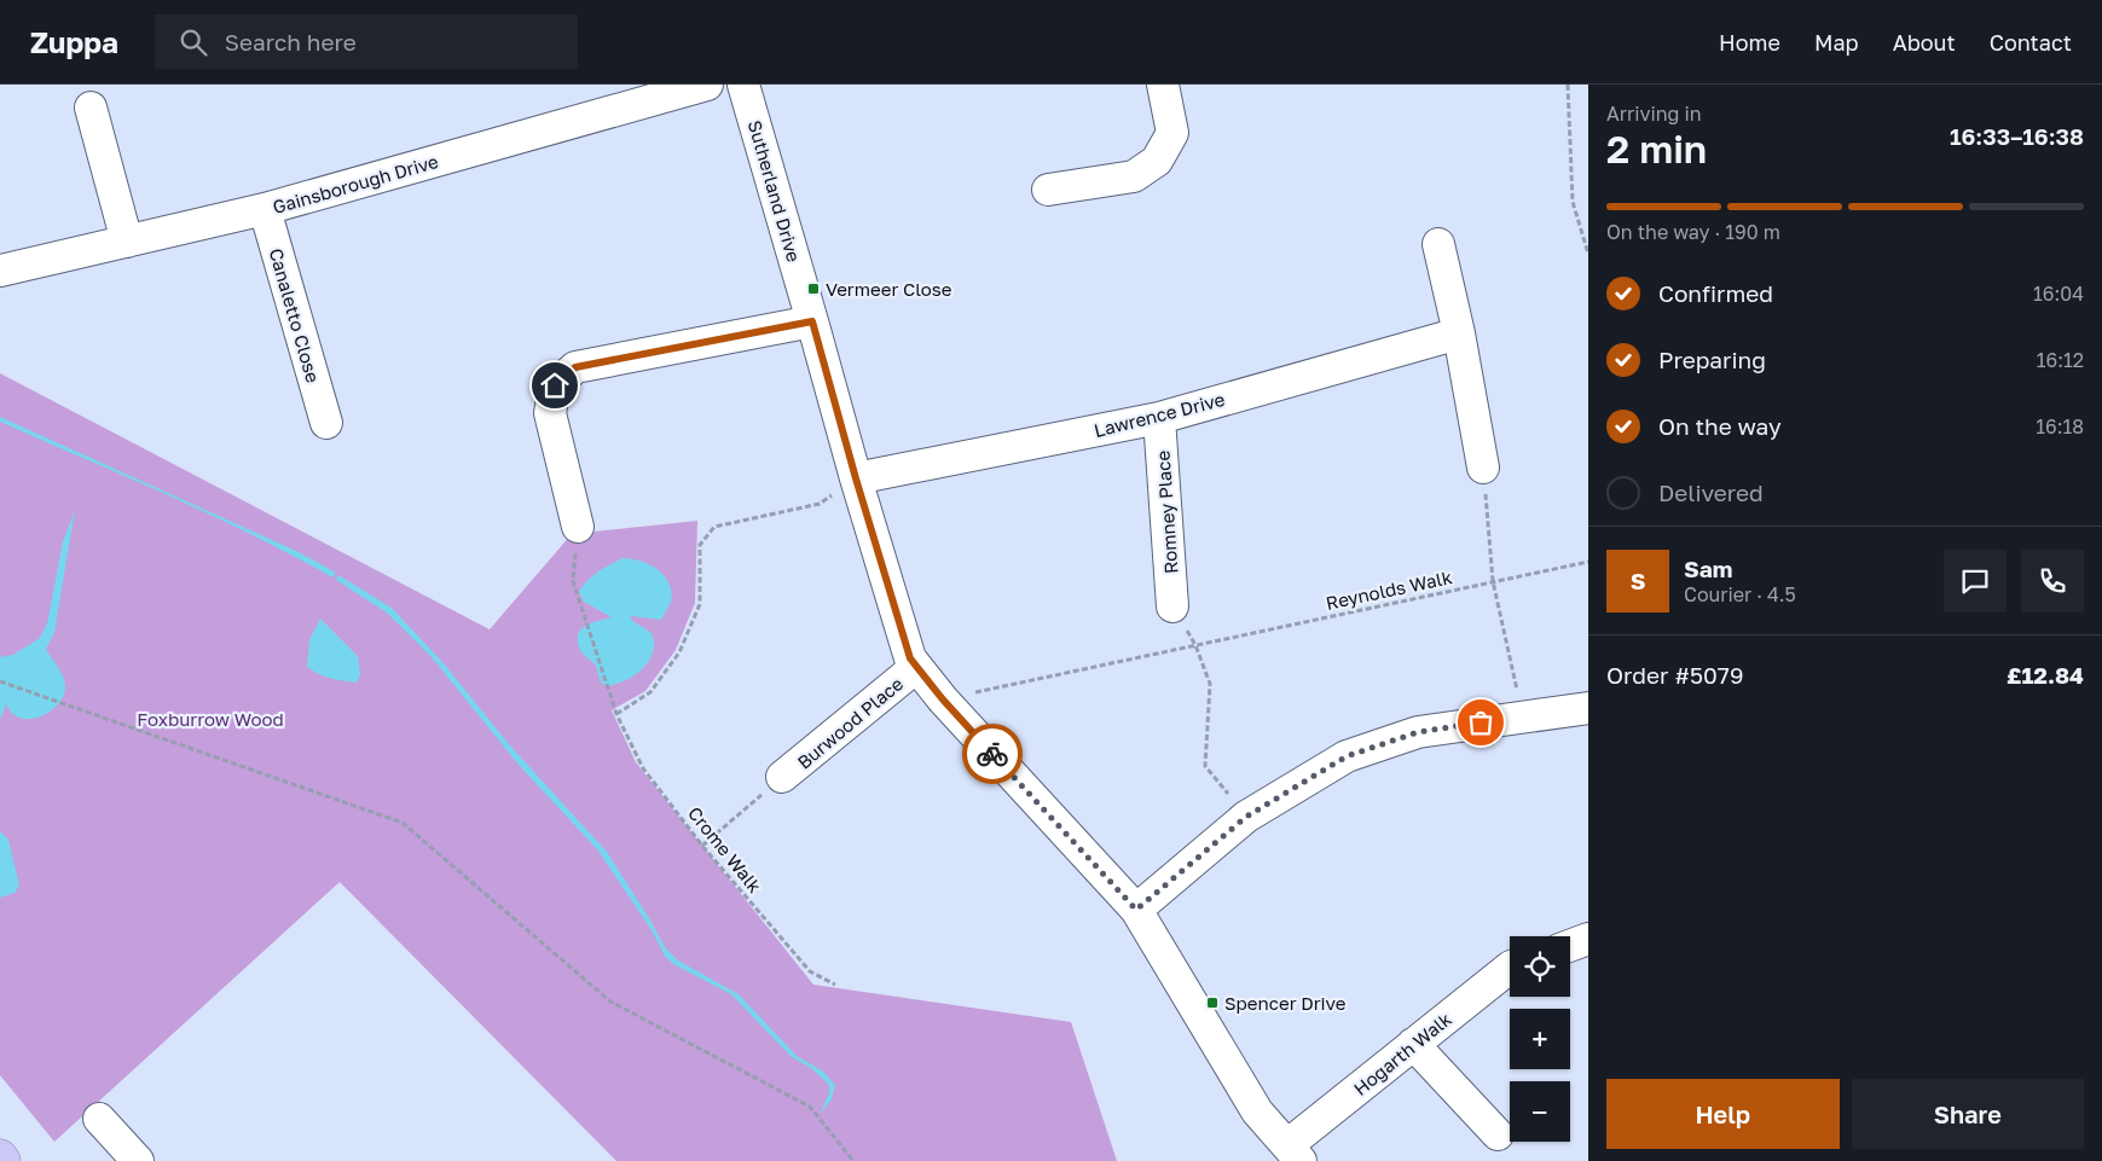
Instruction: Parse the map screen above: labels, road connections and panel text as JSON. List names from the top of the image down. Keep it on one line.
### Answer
{"streets":{"street":["Gainsborough Drive","Sutherland Drive","Canaletto Close","Lawrence Drive","Romney Place","Burwood Place","Hogarth Walk"],"path":["Reynolds Walk","Crome Walk"]},"crossings":[["Gainsborough Drive","Canaletto Close"],["Sutherland Drive","Lawrence Drive"],["Sutherland Drive","Reynolds Walk"],["Sutherland Drive","Burwood Place"],["Sutherland Drive","Hogarth Walk"],["Lawrence Drive","Romney Place"]],"parks":["Foxburrow Wood"],"places":{"transit":["Vermeer Close","Spencer Drive"]},"page":{"header":"Zuppa","search":"Search here","nav":["Home","Map","About","Contact"],"heading":["2 min","Arriving in","16:33–16:38"],"panel":["Sam","Courier · 4.5","Order #5079","£12.84"],"bar":"On the way · 190 m","list":[["Confirmed","16:04"],["Preparing","16:12"],["On the way","16:18"],"Delivered"],"round":"S","map_buttons":["+","−"],"buttons":["Help","Share"]}}
